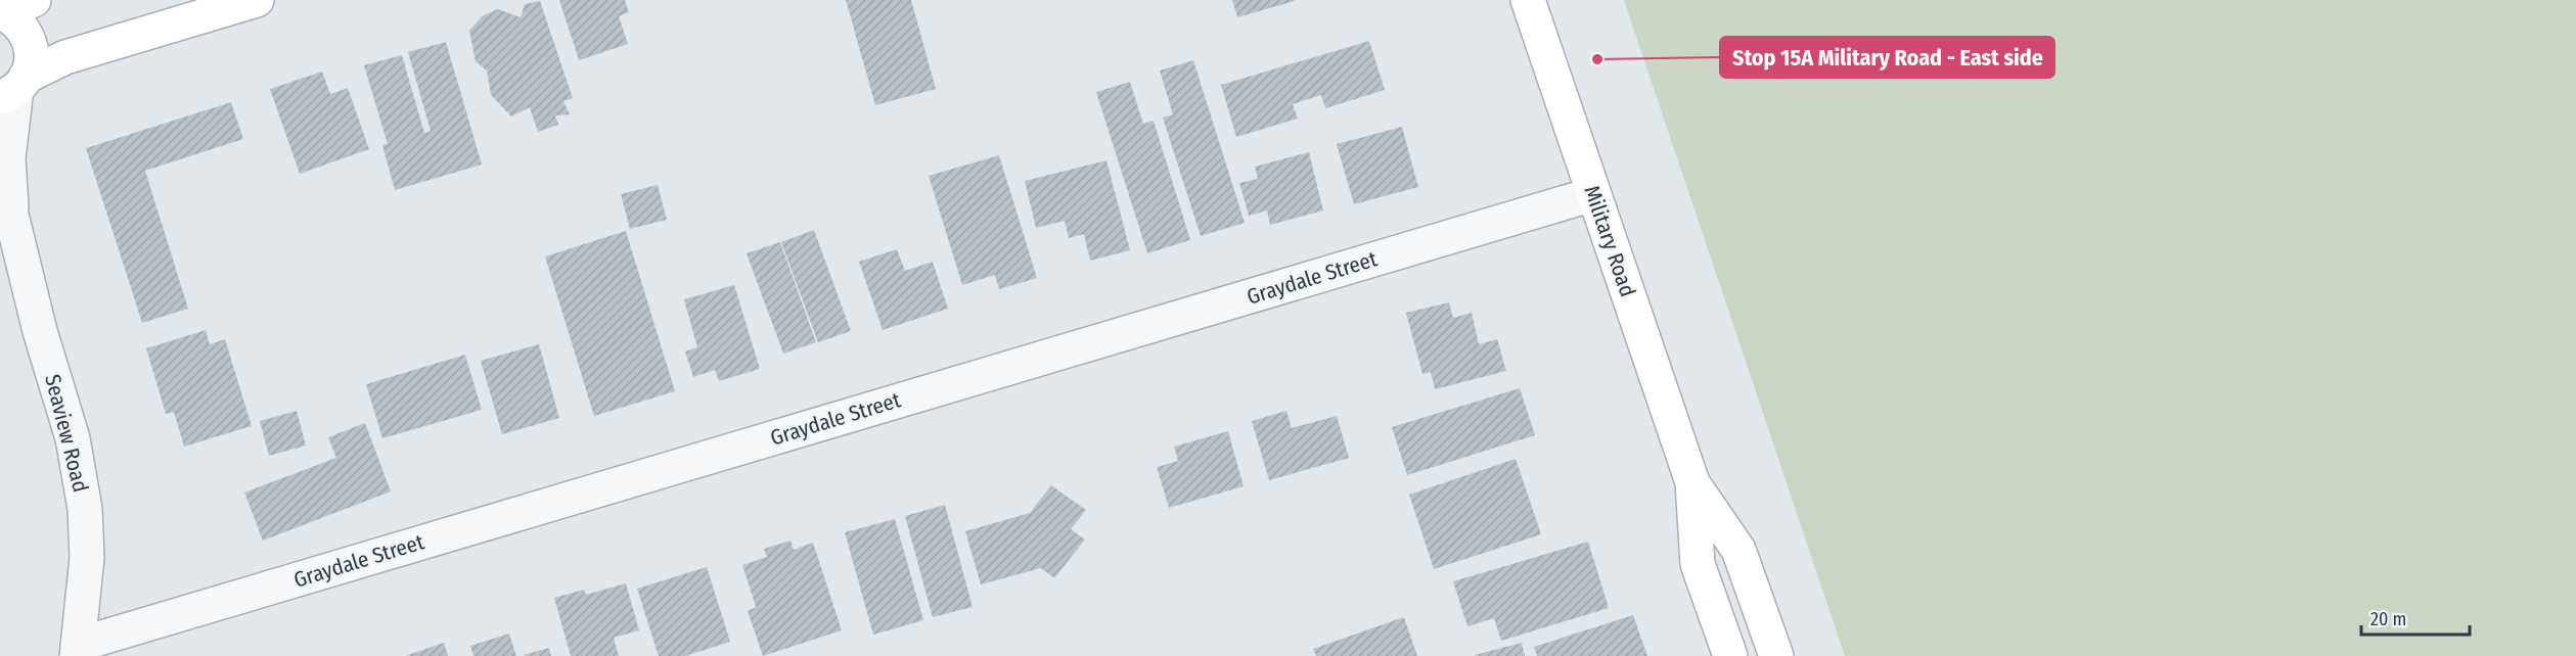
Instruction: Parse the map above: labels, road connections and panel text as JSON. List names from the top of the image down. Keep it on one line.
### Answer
{"streets":{"street":["Military Road","Graydale Street","Seaview Road"]},"crossings":[["Military Road","Graydale Street"],["Graydale Street","Seaview Road"]],"places":["Stop 15A Military Road - East side"],"scale_bar":"20 m"}
